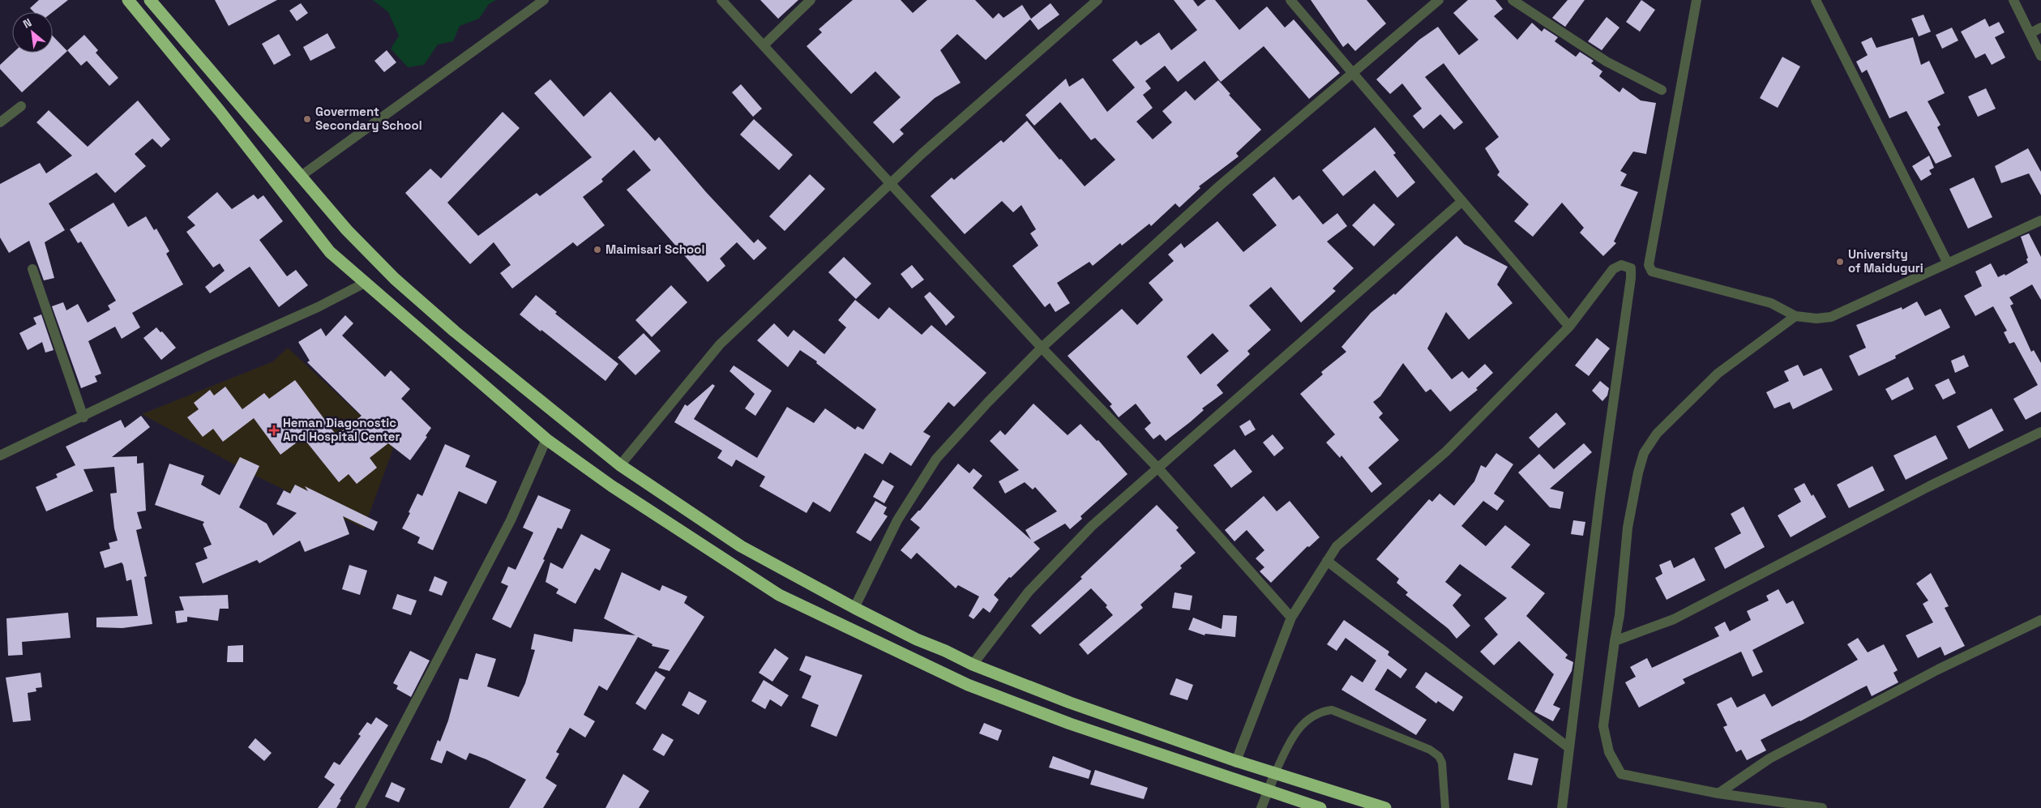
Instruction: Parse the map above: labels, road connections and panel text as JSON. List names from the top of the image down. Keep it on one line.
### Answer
{"places":{"other":["Goverment Secondary School","Maimisari School","University of Maiduguri"],"health":["Heman Diagonostic And Hospital Center"]},"north":"top left"}
